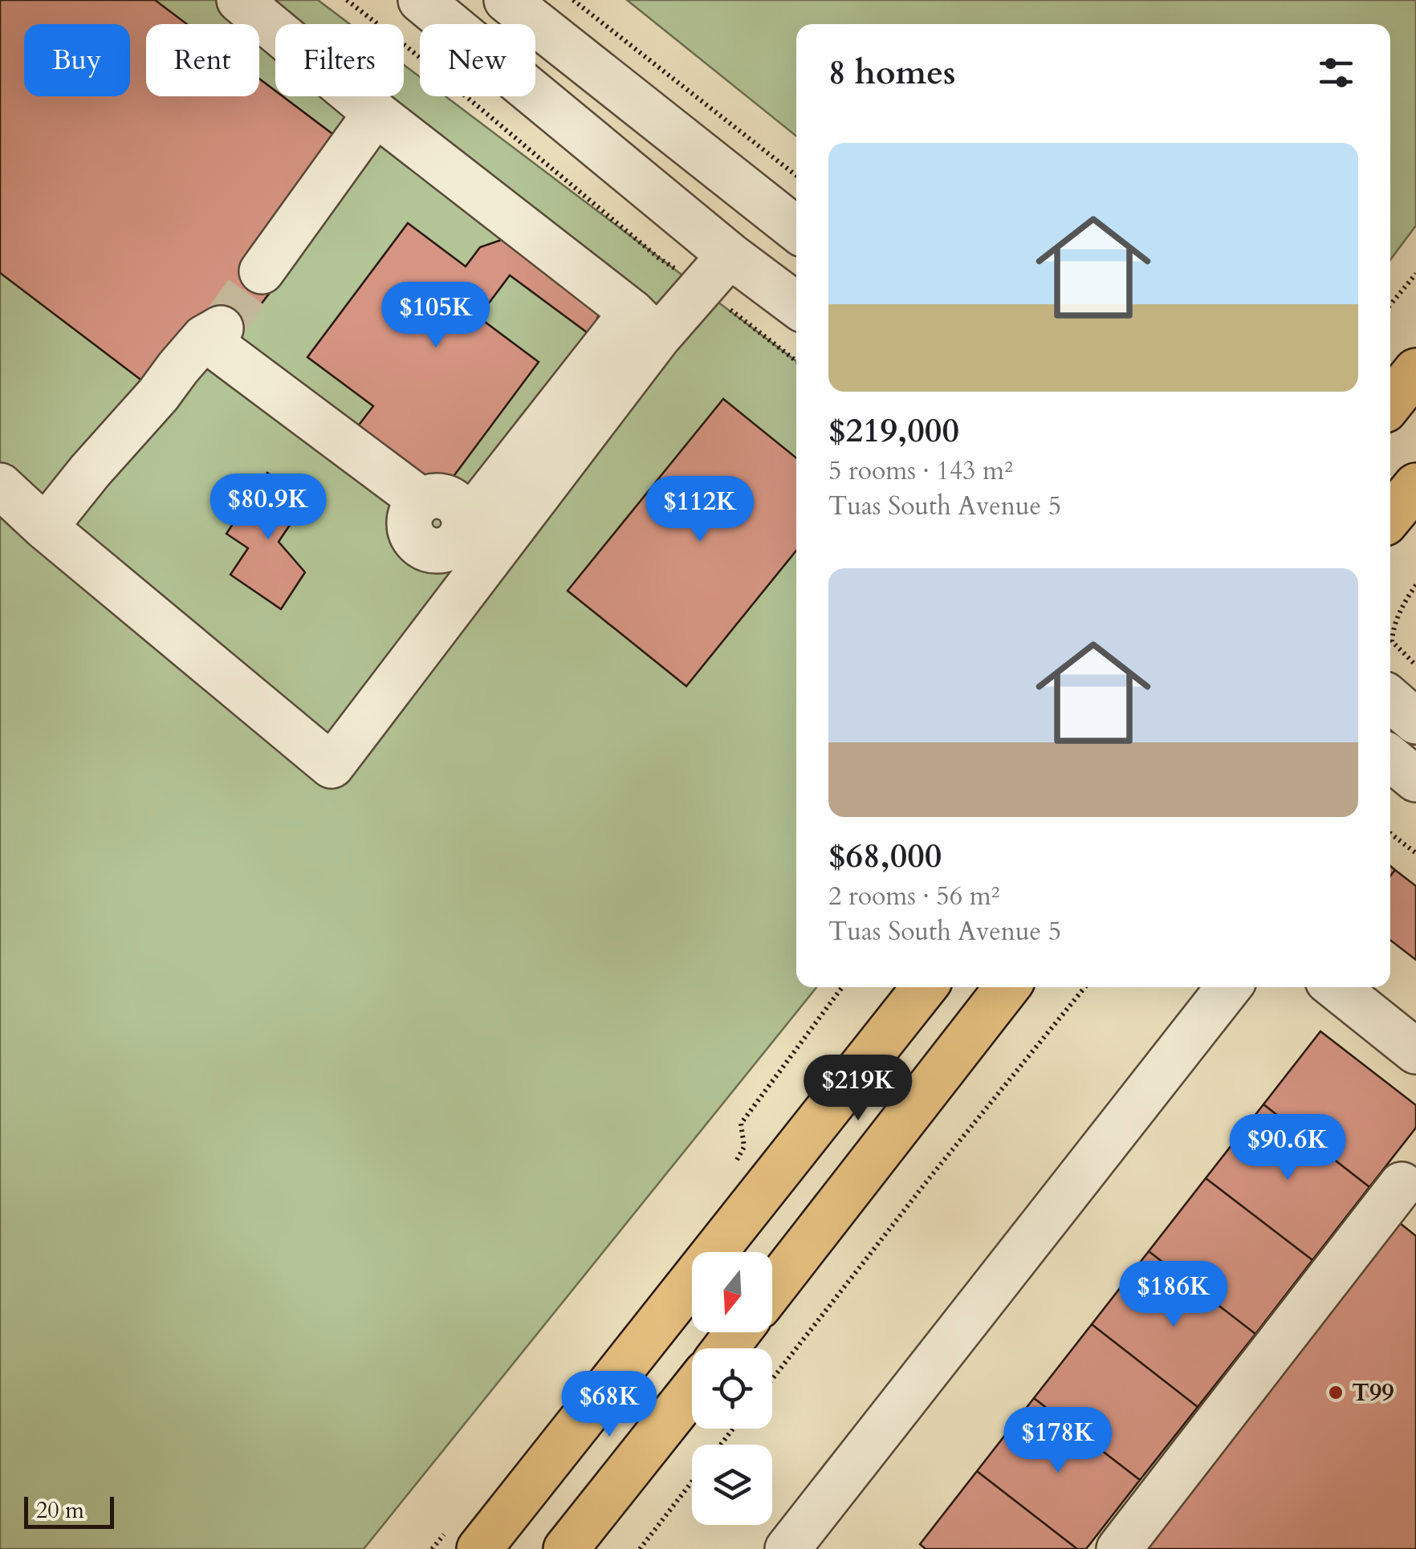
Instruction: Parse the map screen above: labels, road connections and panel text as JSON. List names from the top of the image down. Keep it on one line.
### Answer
{"places":["T99"],"scale_bar":"20 m","north":"bottom","page":{"chip":["Buy","Rent","Filters","New"],"heading":"8 homes","list":[{"name":"$219,000","note":"5 rooms · 143 m² · Tuas South Avenue 5"},{"name":"$68,000","note":"2 rooms · 56 m² · Tuas South Avenue 5"}],"price":["$105K","$80.9K","$112K","$219K","$90.6K","$186K","$68K","$178K"],"scale":"20 m"}}
